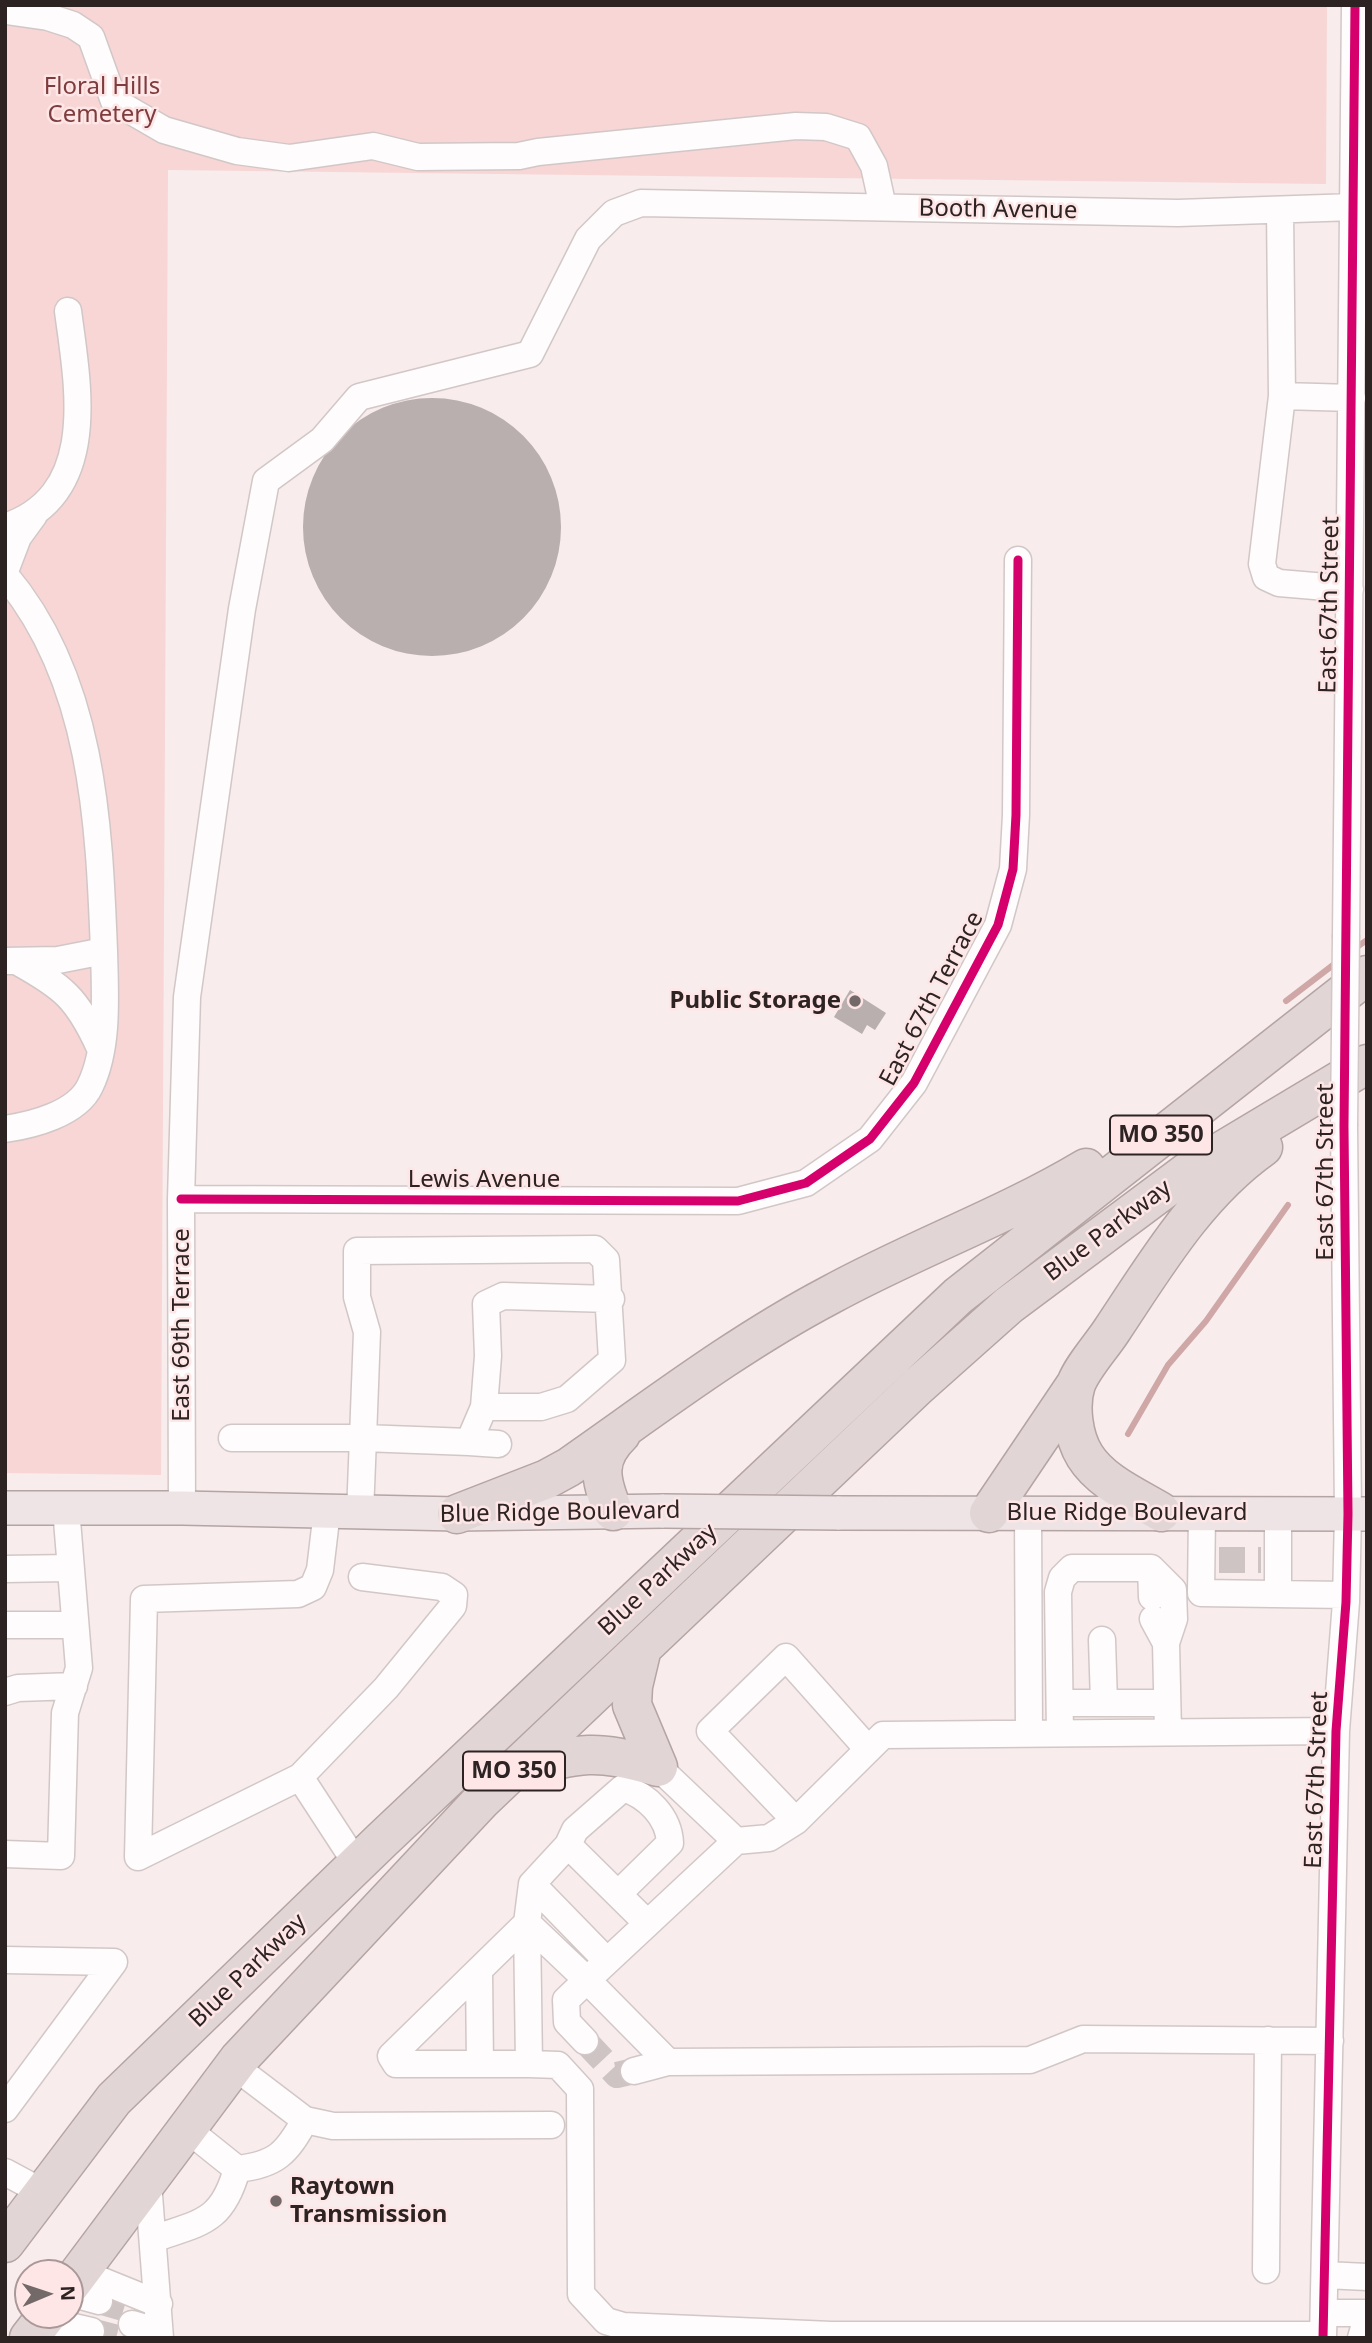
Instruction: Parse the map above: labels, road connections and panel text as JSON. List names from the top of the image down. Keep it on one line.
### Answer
{"streets":{"highway":["MO 350","Blue Parkway"],"main road":["Blue Ridge Boulevard"],"street":["Booth Avenue","East 67th Street","East 67th Terrace","Lewis Avenue","East 69th Terrace"]},"crossings":[["Booth Avenue","East 67th Street"],["Booth Avenue","East 69th Terrace"],["East 67th Street","Blue Ridge Boulevard"],["East 67th Terrace","Lewis Avenue"],["Lewis Avenue","East 69th Terrace"],["East 69th Terrace","Blue Ridge Boulevard"]],"parks":["Floral Hills Cemetery"],"places":["Public Storage","Raytown Transmission"],"north":"right"}
